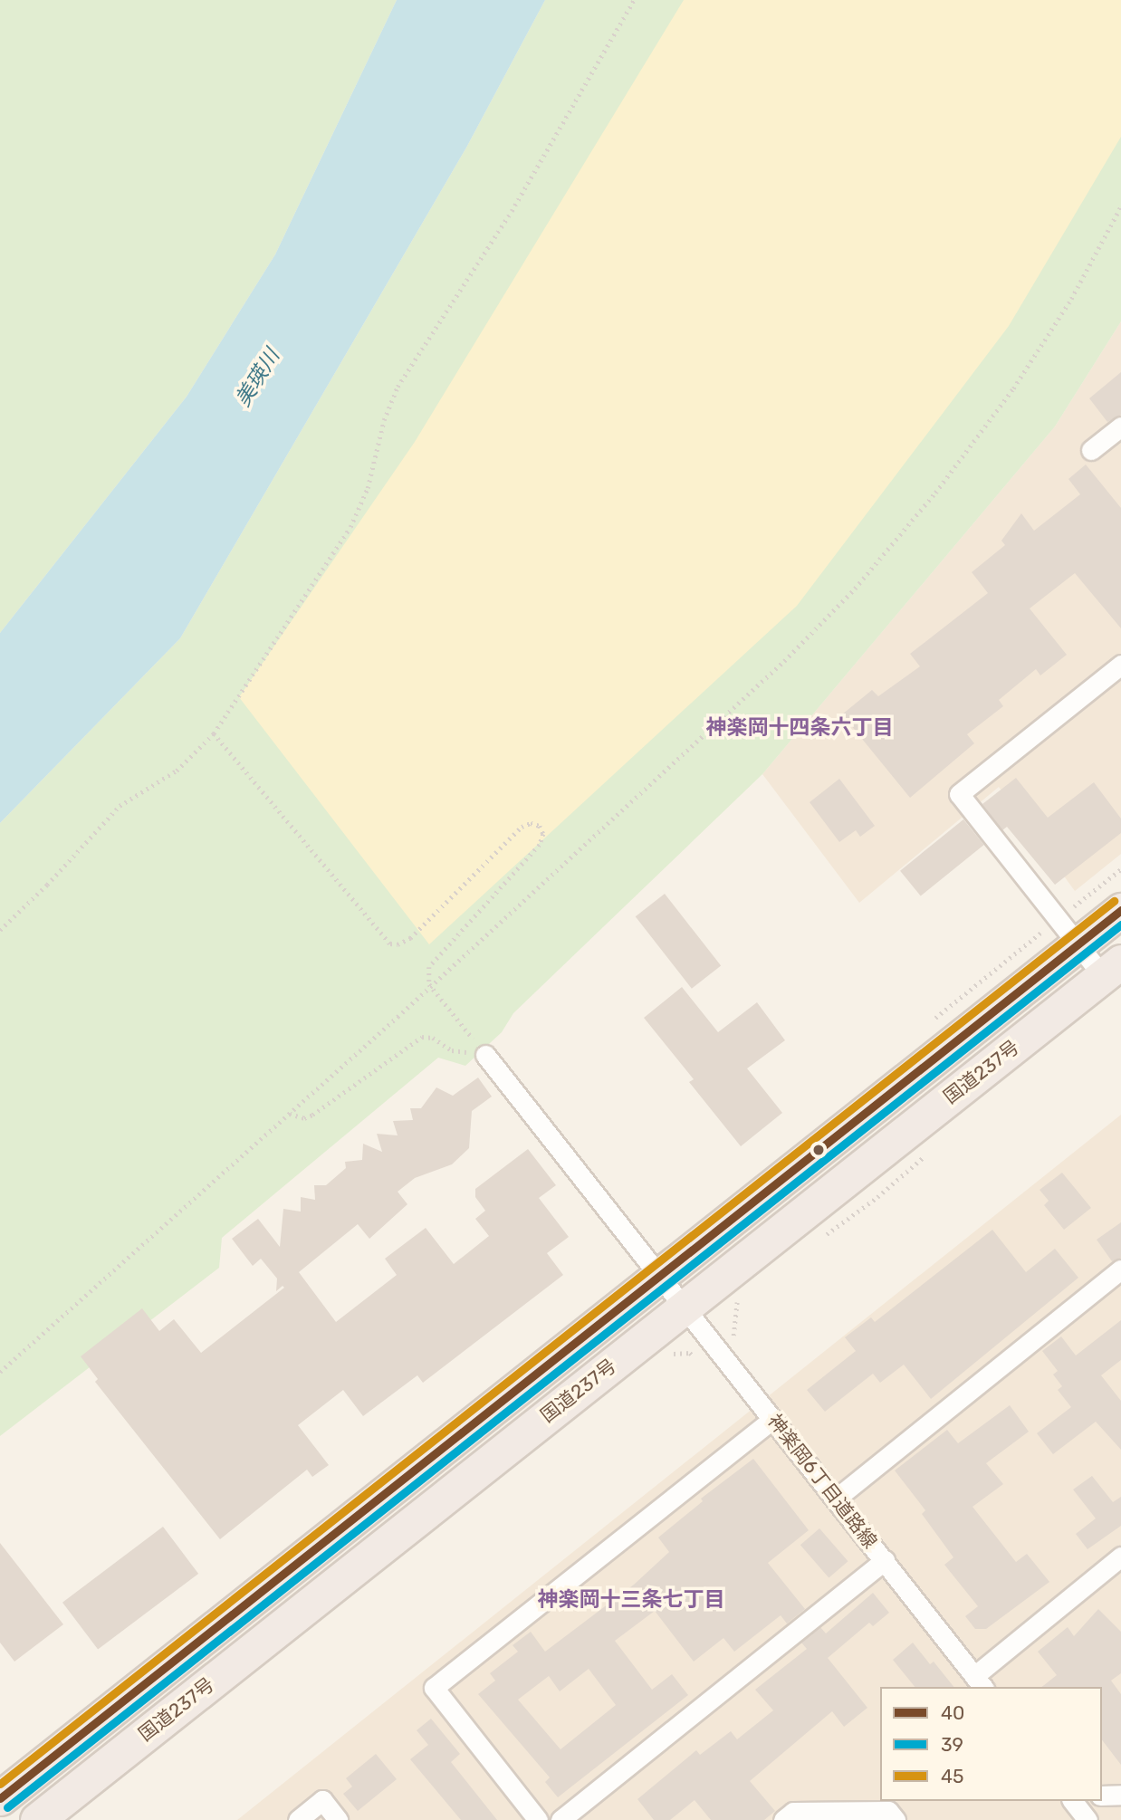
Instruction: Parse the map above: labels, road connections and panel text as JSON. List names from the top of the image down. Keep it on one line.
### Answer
{"streets":{"highway":["国道237号"],"street":["神楽岡6丁目道路線"]},"crossings":[["国道237号","神楽岡6丁目道路線"]],"districts":["神楽岡十四条六丁目","神楽岡十三条七丁目"],"water":["美瑛川"],"lines":["transit line 45","transit line 40","transit line 39"],"legend":["40","39","45"]}
